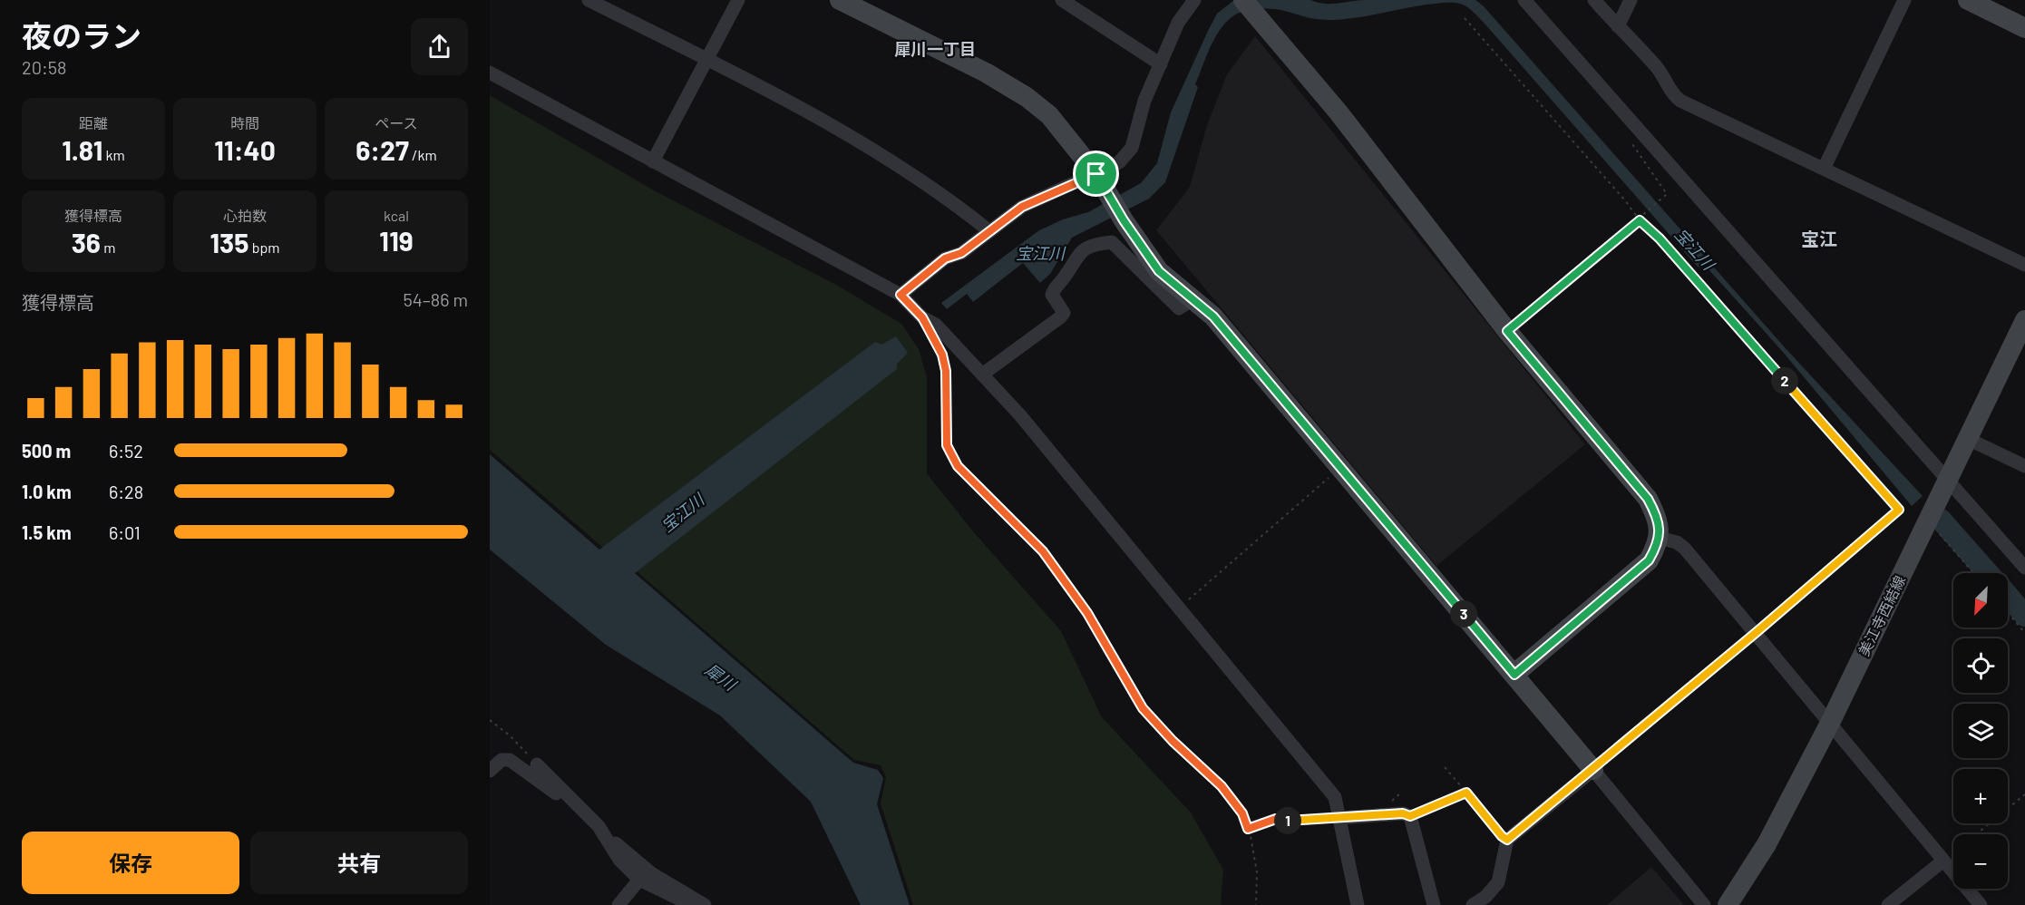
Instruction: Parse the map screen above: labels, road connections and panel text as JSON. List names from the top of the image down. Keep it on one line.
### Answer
{"streets":{"street":["美江寺西結線"]},"districts":["犀川一丁目","宝江"],"water":["宝江川","犀川"],"north":"bottom left","page":{"heading":["夜のラン","20:58"],"stats":[["距離","1.81 km"],["時間","11:40"],["ペース","6:27 /km"],["獲得標高","36 m"],["心拍数","135 bpm"],["kcal","119"]],"chart":["獲得標高","54–86 m"],"pins":["2","3","1"],"list":[{"name":"500 m","note":"6:52"},{"name":"1.0 km","note":"6:28"},{"name":"1.5 km","note":"6:01"}],"map_buttons":["+","−"],"buttons":["保存","共有"]}}
